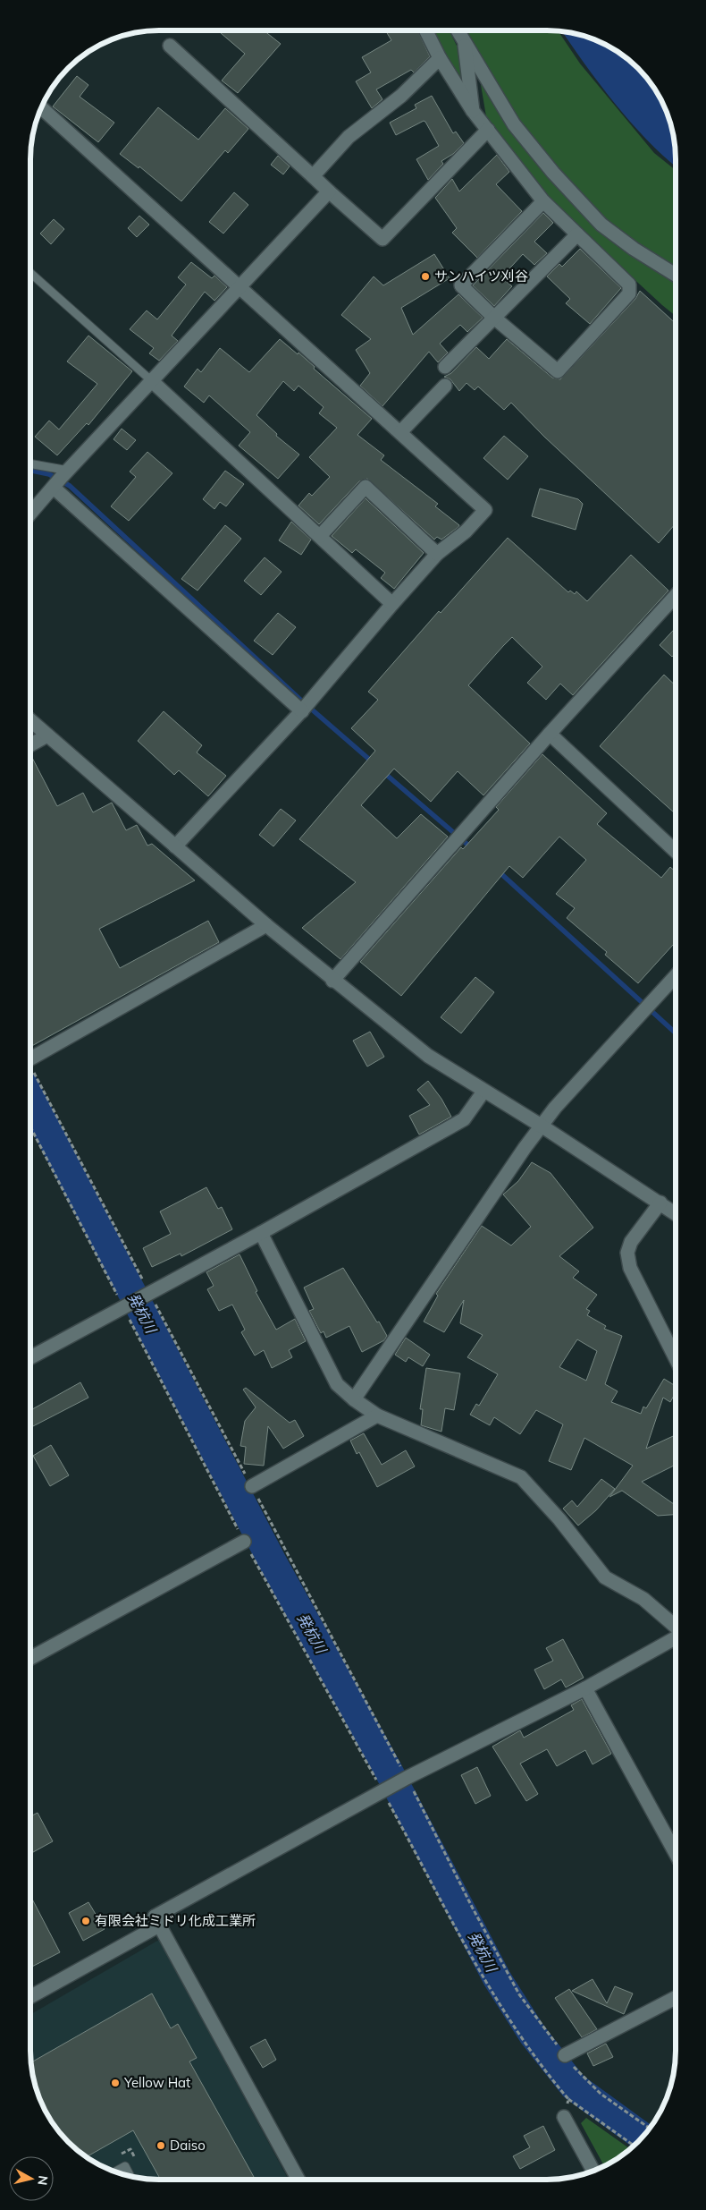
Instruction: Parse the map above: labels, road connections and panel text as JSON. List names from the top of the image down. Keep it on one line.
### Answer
{"water":["発杭川"],"places":["サンハイツ刈谷","有限会社ミドリ化成工業所","Yellow Hat","Daiso"],"north":"right"}
